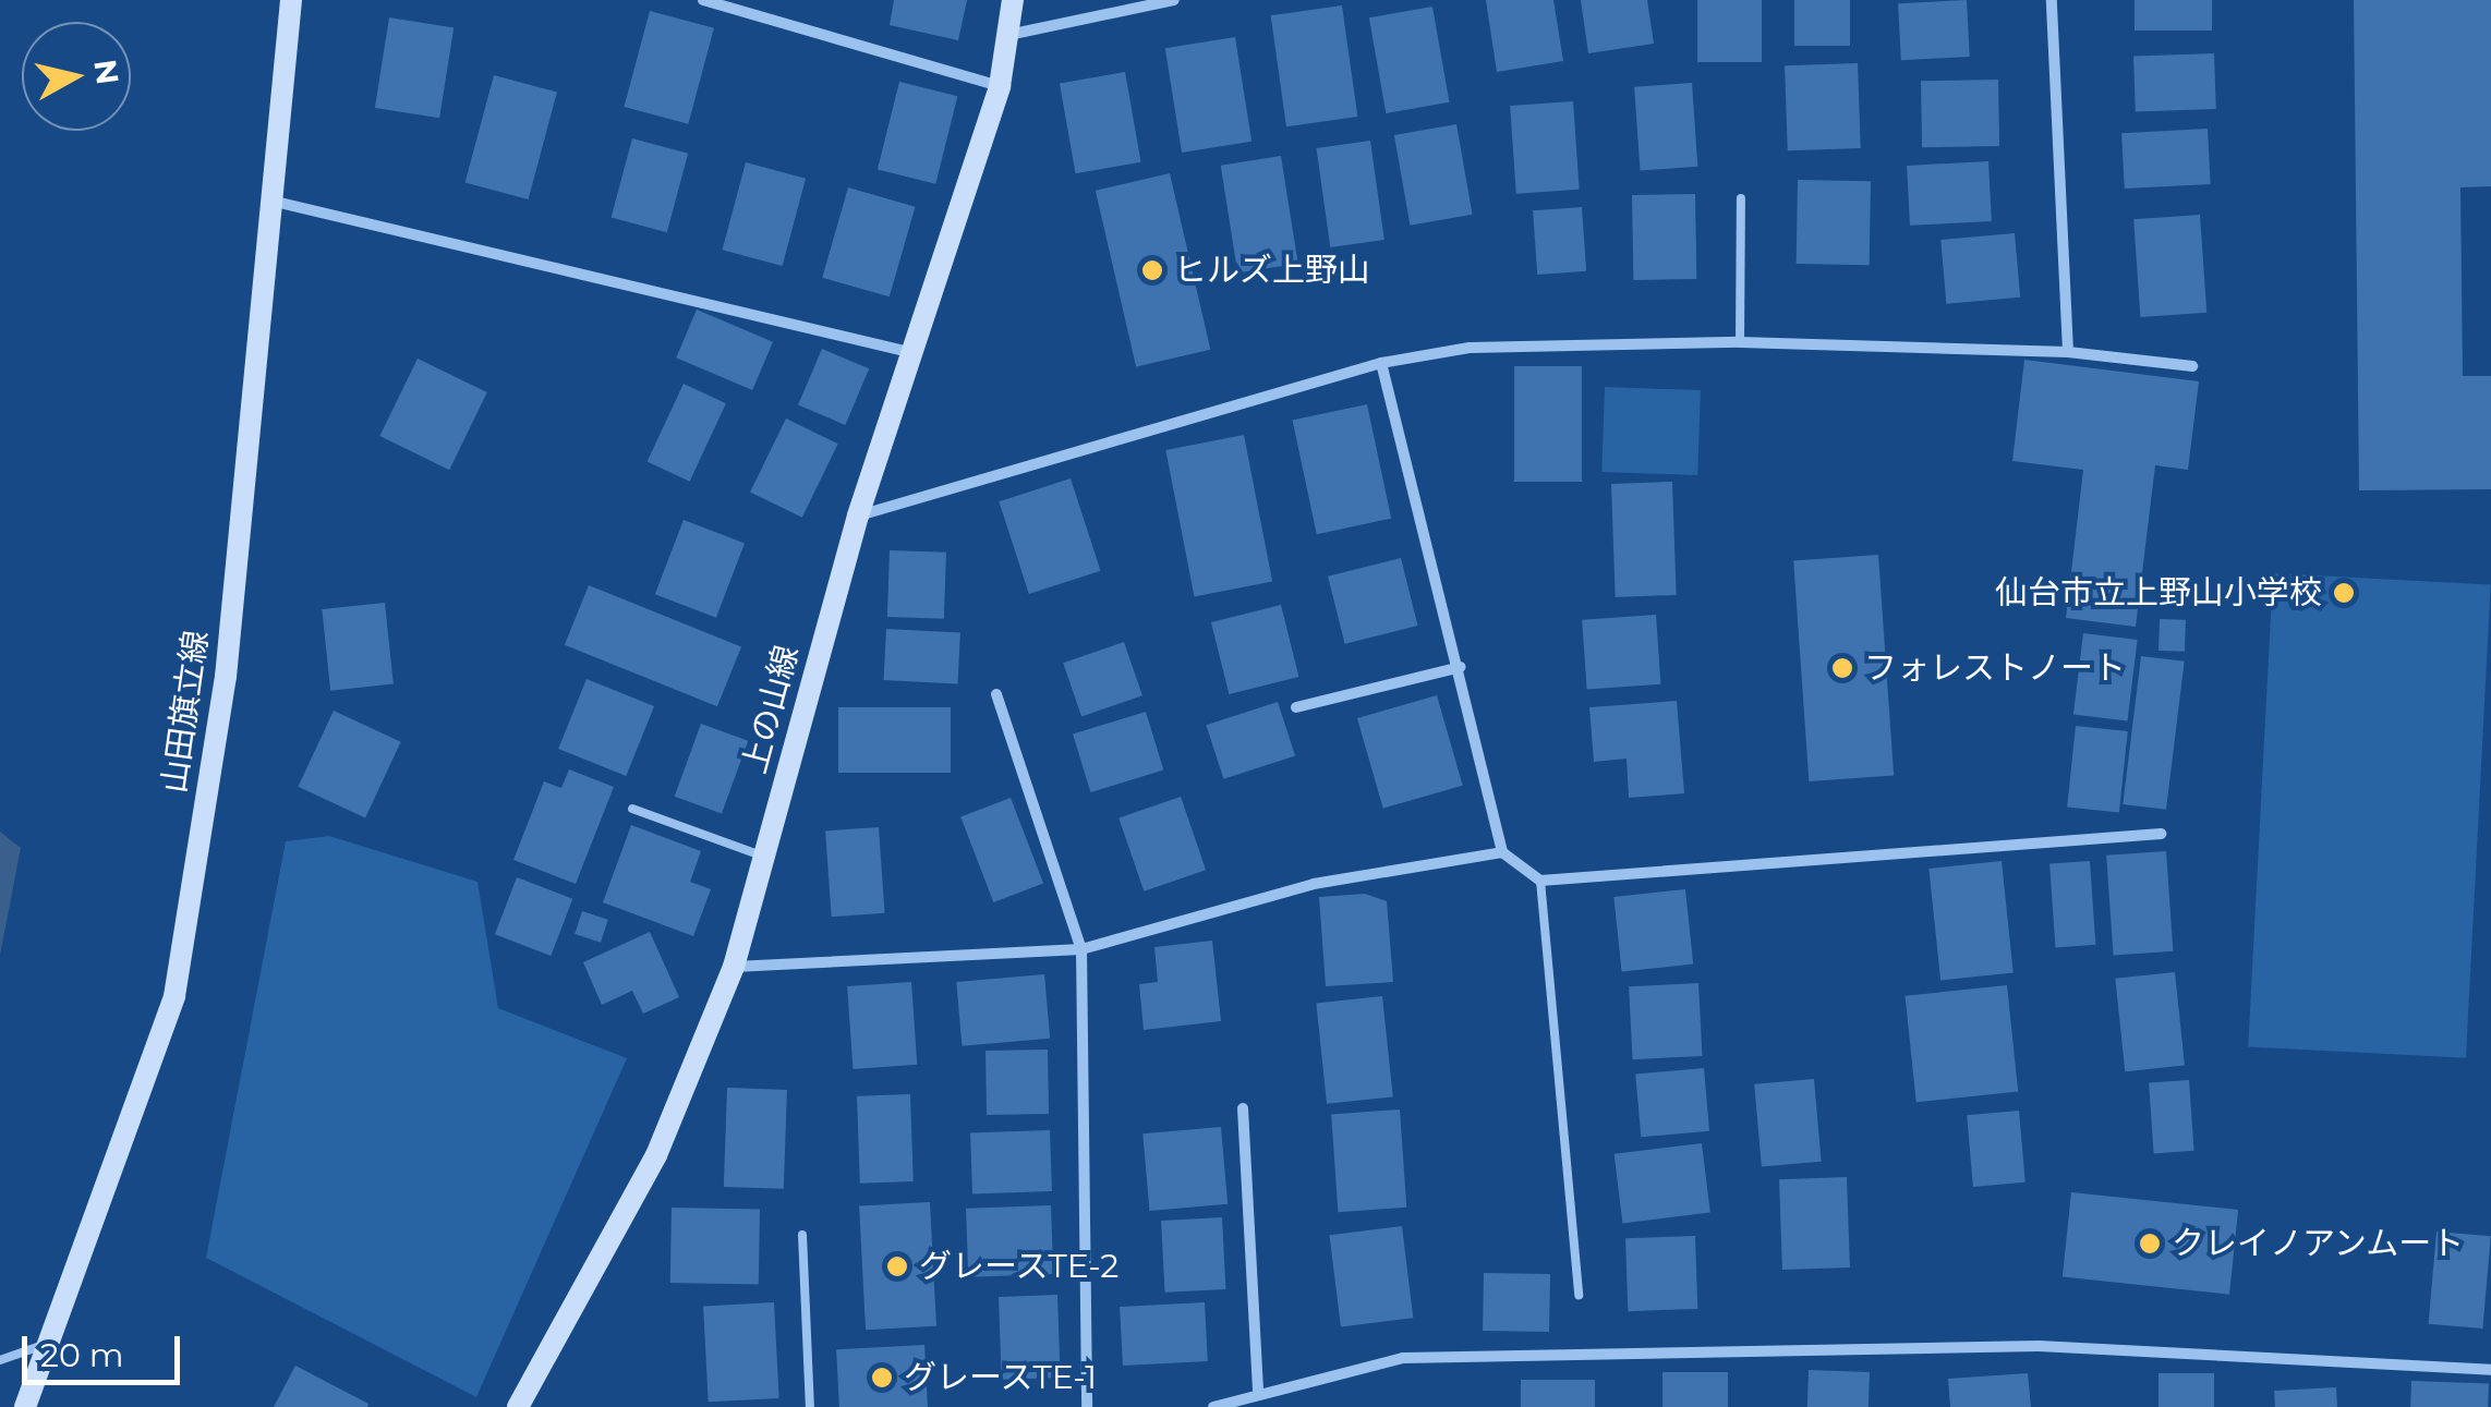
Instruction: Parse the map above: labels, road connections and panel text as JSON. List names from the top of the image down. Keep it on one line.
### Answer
{"streets":{"street":["上の山線","山田旗立線"]},"places":["ヒルズ上野山","仙台市立上野山小学校","フォレストノート","クレイノアンムート","グレースTE-2","グレースTE-1"],"scale_bar":"20 m","north":"right"}
